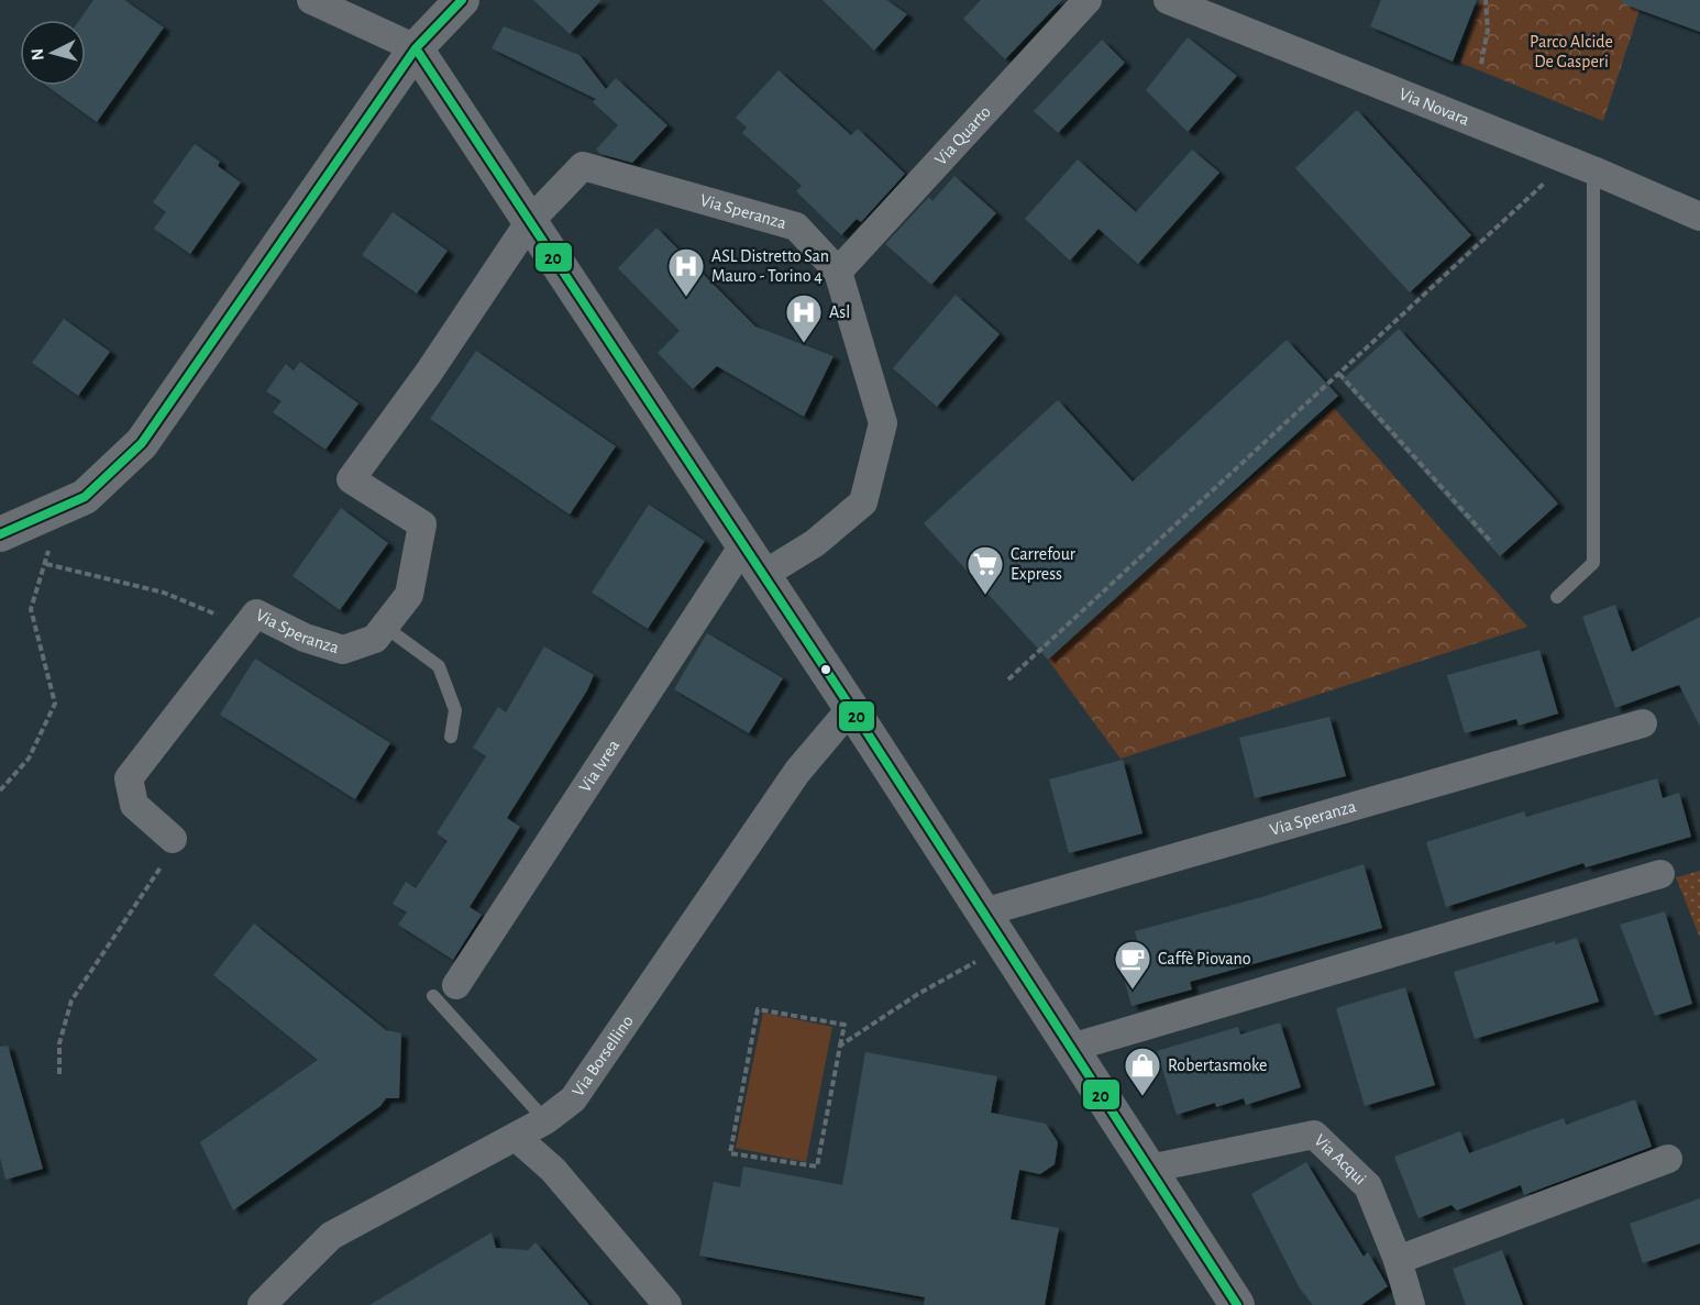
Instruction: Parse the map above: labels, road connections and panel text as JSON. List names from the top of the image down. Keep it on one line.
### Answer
{"streets":{"street":["Via Novara","Via Quarto","Via Speranza","Via Ivrea","Via Borsellino","Via Acqui"]},"crossings":[["Via Quarto","Via Speranza"]],"parks":["Parco Alcide De Gasperi"],"places":{"hospital":["ASL Distretto San Mauro - Torino 4","Asl"],"supermarket":["Carrefour Express"],"cafe":["Caffè Piovano"],"shop":["Robertasmoke"]},"lines":["transit line 20"],"north":"left"}
